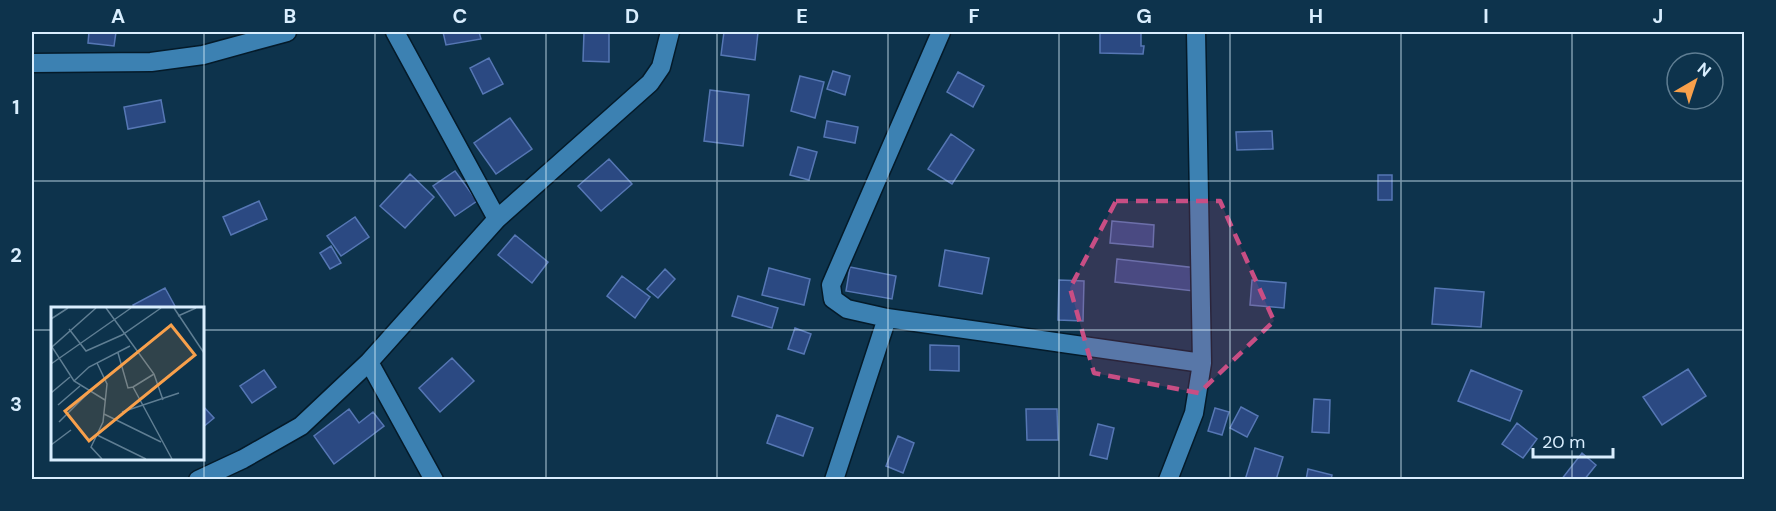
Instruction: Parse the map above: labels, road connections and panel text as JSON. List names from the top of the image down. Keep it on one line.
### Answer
{"scale_bar":"20 m","north":"top right","grid":{"columns":["A","B","C","D","E","F","G","H","I","J"],"rows":["1","2","3"]}}
